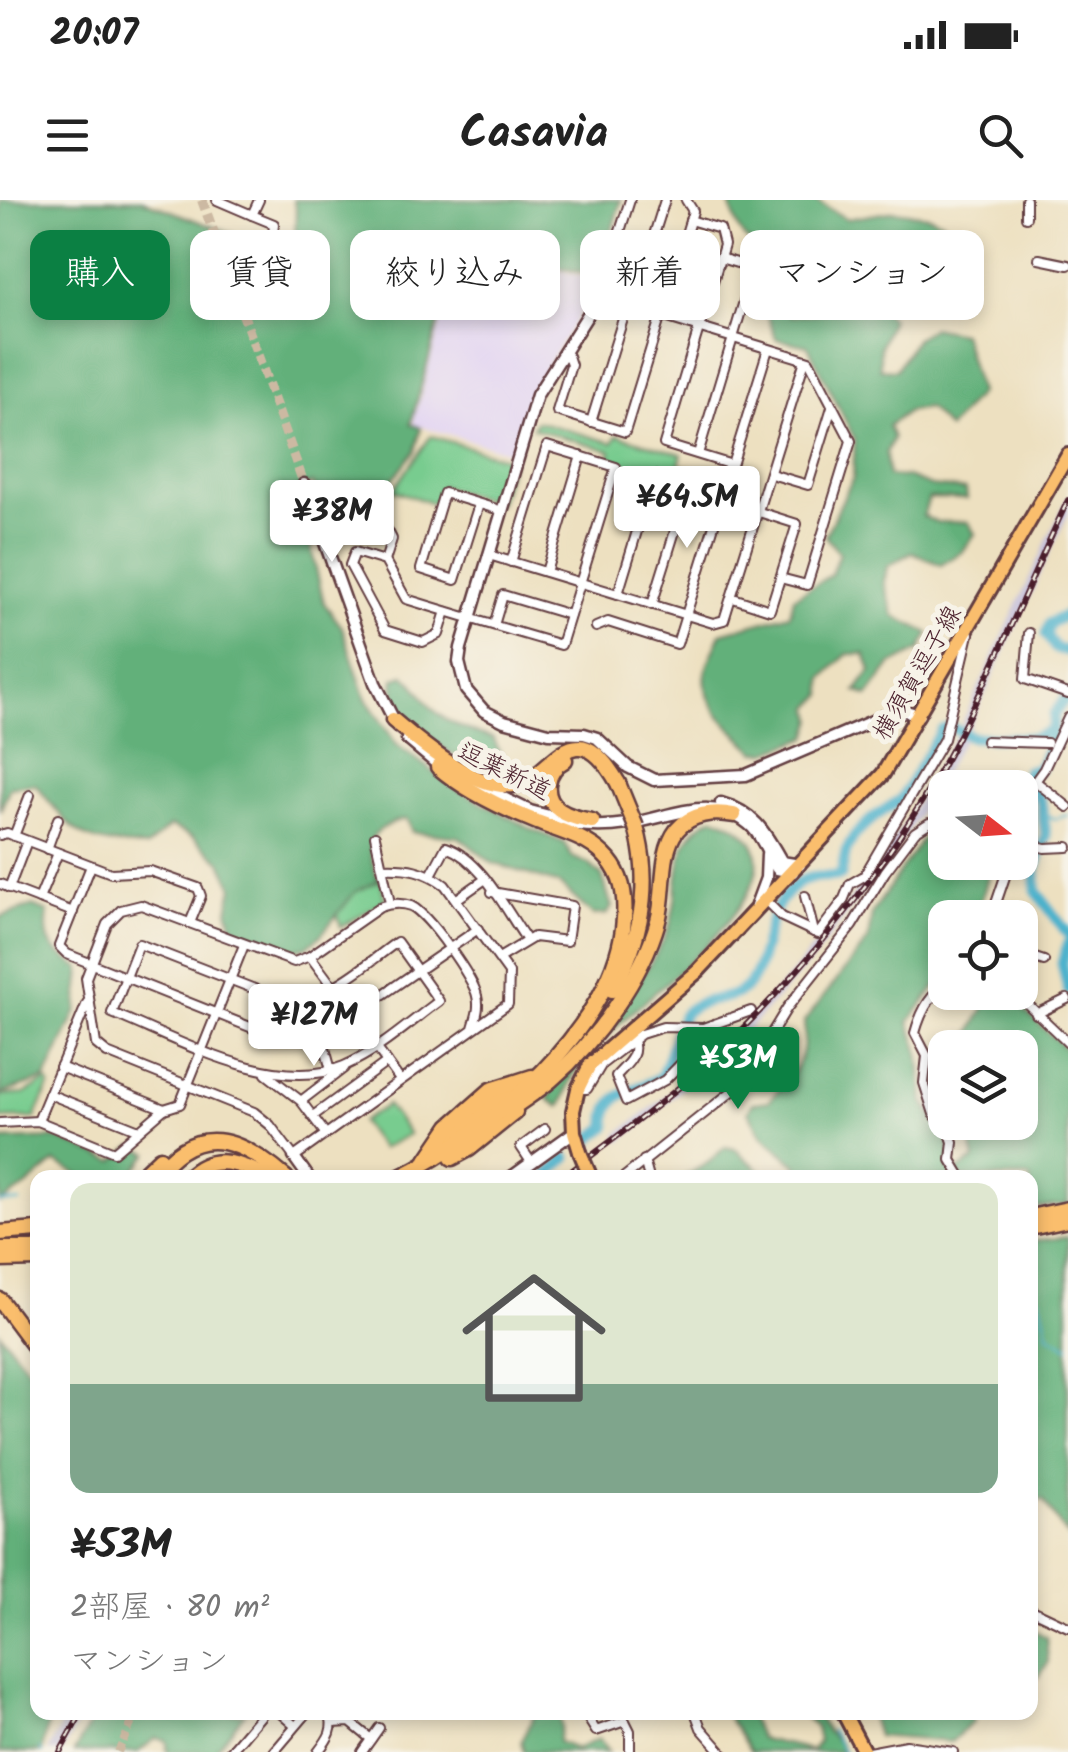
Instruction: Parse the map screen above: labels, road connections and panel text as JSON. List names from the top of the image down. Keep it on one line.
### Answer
{"streets":{"main road":["横須賀逗子線"],"street":["逗葉新道"]},"north":"right","page":{"status":"20:07","header":"Casavia","chip":["購入","賃貸","絞り込み","新着","マンション"],"price":["¥64.5M","¥38M","¥127M","¥53M"],"list":[{"name":"¥53M","note":"2部屋 · 80 m² · マンション"}]}}
